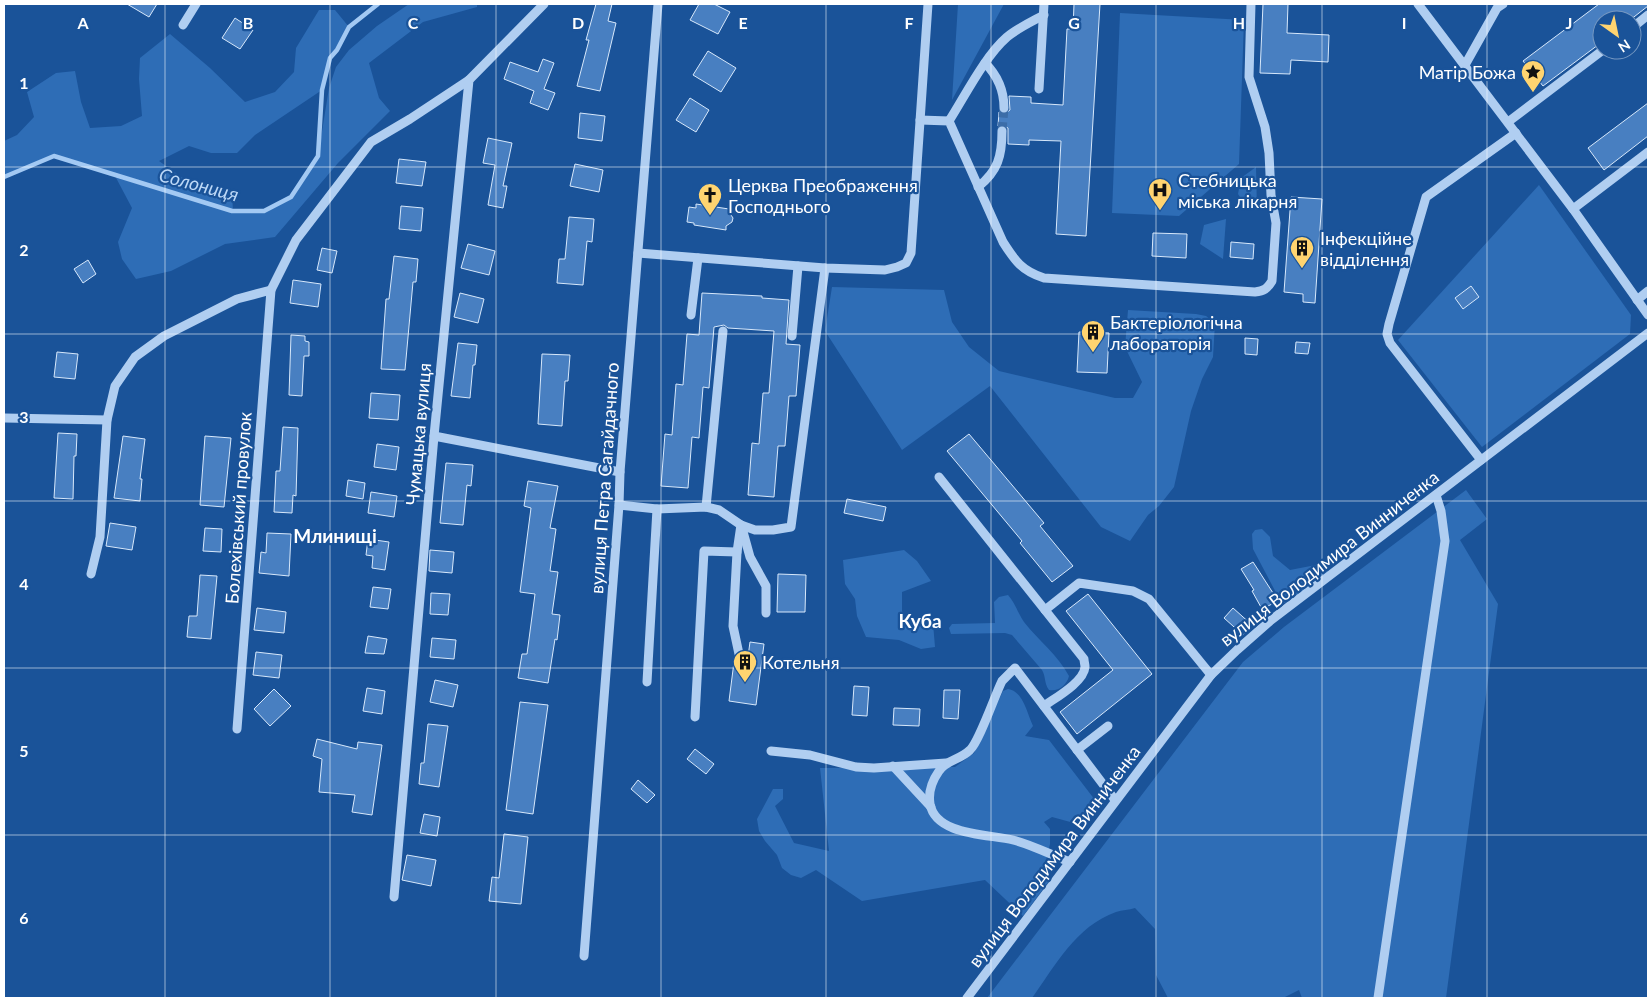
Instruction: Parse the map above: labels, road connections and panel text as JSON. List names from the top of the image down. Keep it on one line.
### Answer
{"streets":{"street":["Чумацька вулиця","вулиця Петра Сагайдачного","Болехівський провулок","вулиця Володимира Винниченка"]},"crossings":[["Чумацька вулиця","Болехівський провулок"]],"districts":["Млинищі","Куба"],"water":["Солониця"],"places":{"place":["Матір Божа"],"hospital":["Стебницька міська лікарня"],"church":["Церква Преображення Господнього"],"building":["Інфекційне відділення","Бактеріологічна лабораторія","Котельня"]},"north":"bottom right","grid":{"columns":["A","B","C","D","E","F","G","H","I","J"],"rows":["1","2","3","4","5","6"]}}
